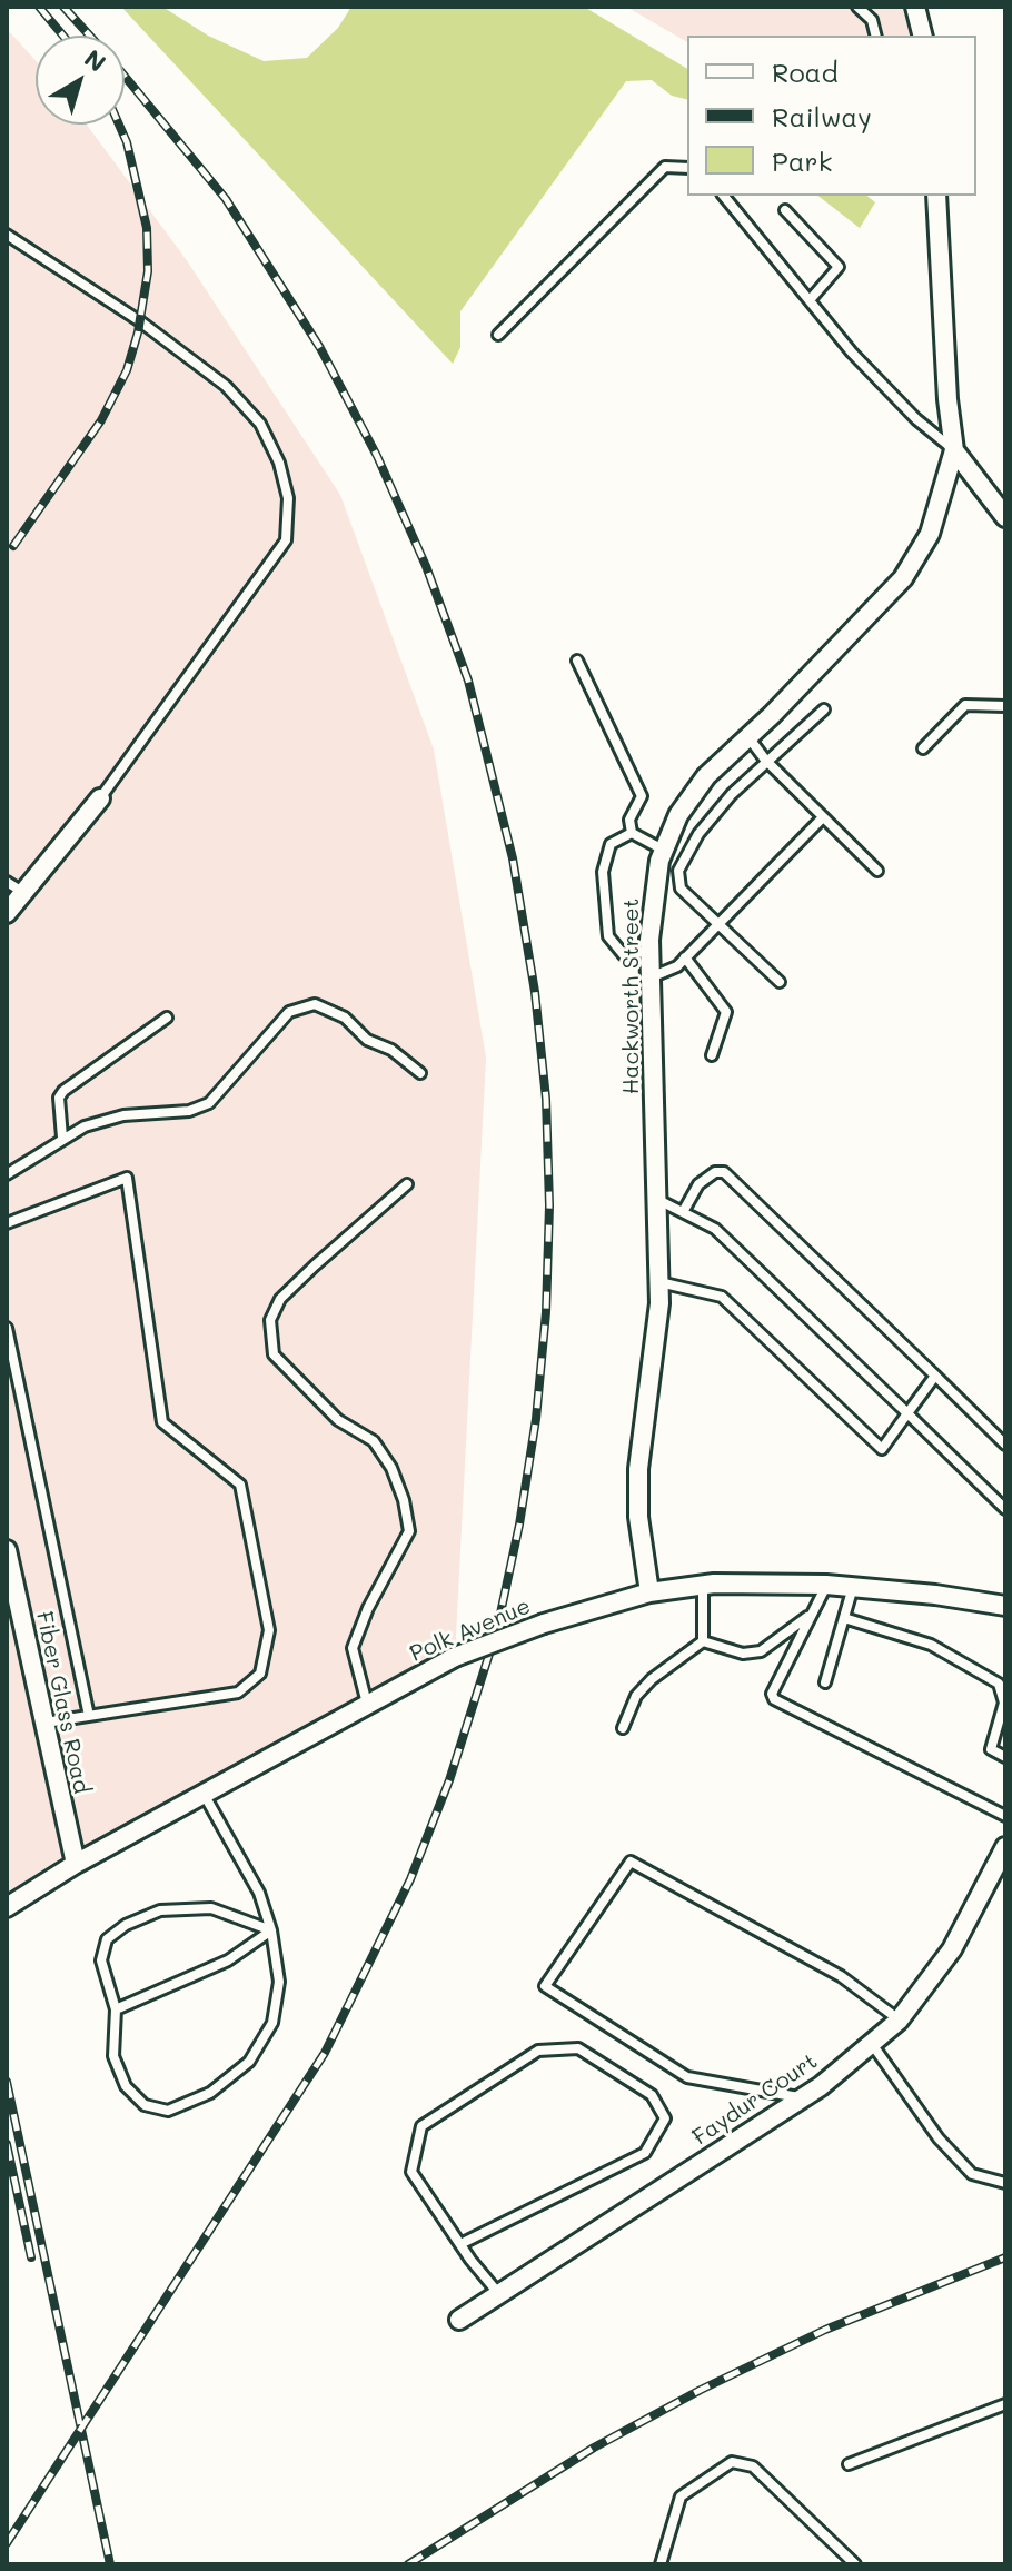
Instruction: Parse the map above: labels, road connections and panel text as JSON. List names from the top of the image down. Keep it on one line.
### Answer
{"streets":{"street":["Hackworth Street","Polk Avenue","Fiber Glass Road","Faydur Court"]},"crossings":[["Hackworth Street","Polk Avenue"],["Polk Avenue","Fiber Glass Road"]],"legend":["Road","Railway","Park"],"north":"top right"}
